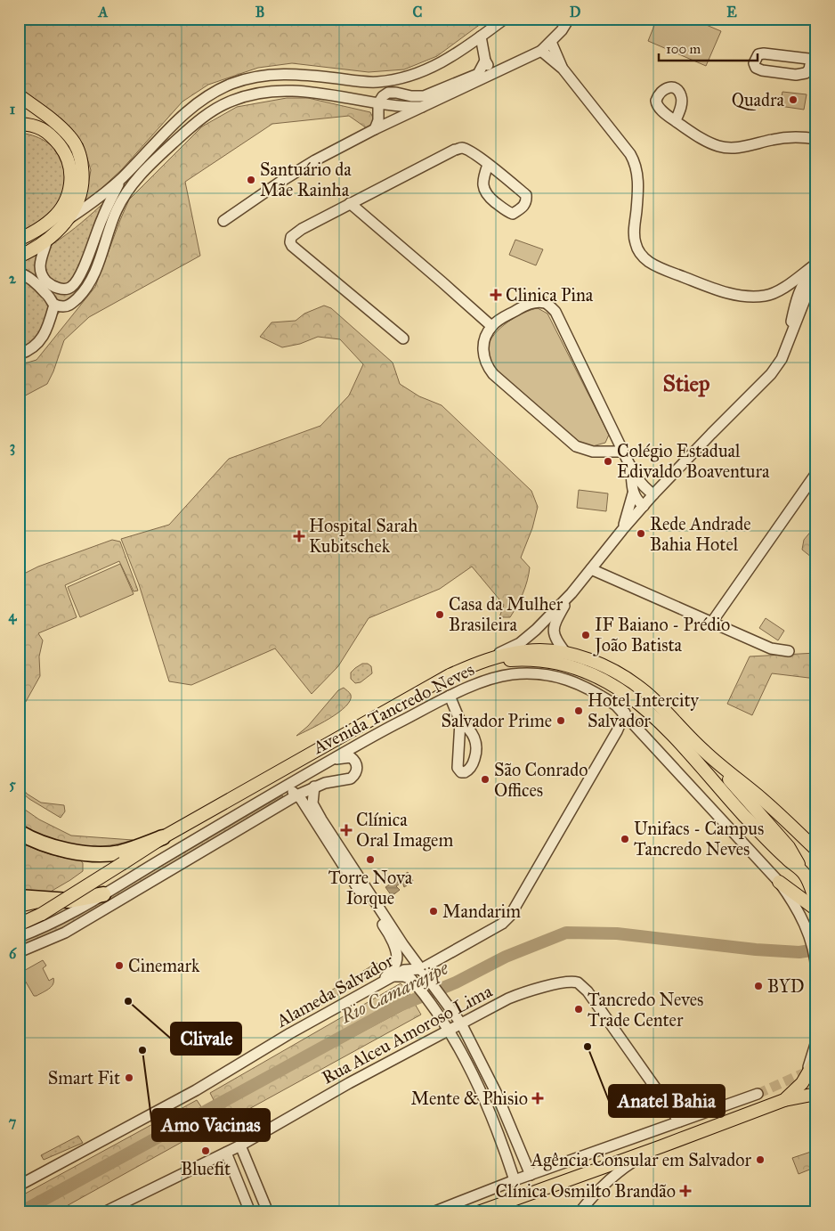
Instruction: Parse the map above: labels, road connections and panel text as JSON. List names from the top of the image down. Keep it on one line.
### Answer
{"streets":{"main road":["Avenida Tancredo Neves"],"street":["Alameda Salvador","Rua Alceu Amoroso Lima"]},"crossings":[["Avenida Tancredo Neves","Alameda Salvador"]],"districts":["Stiep"],"water":["Rio Camarajipe"],"places":{"other":["Quadra","Santuário da Mãe Rainha","Colégio Estadual Edivaldo Boaventura","Rede Andrade Bahia Hotel","Casa da Mulher Brasileira","IF Baiano - Prédio João Batista","Hotel Intercity Salvador","Salvador Prime","São Conrado Offices","Unifacs - Campus Tancredo Neves","Torre Nova Iorque","Mandarim","Cinemark","BYD","Clivale","Tancredo Neves Trade Center","Anatel Bahia","Amo Vacinas","Smart Fit","Bluefit","Agência Consular em Salvador"],"health":["Clinica Pina","Hospital Sarah Kubitschek","Clínica Oral Imagem","Mente & Phisio","Clínica Osmilto Brandão"]},"scale_bar":"100 m","grid":{"columns":["A","B","C","D","E"],"rows":["1","2","3","4","5","6","7"]}}
